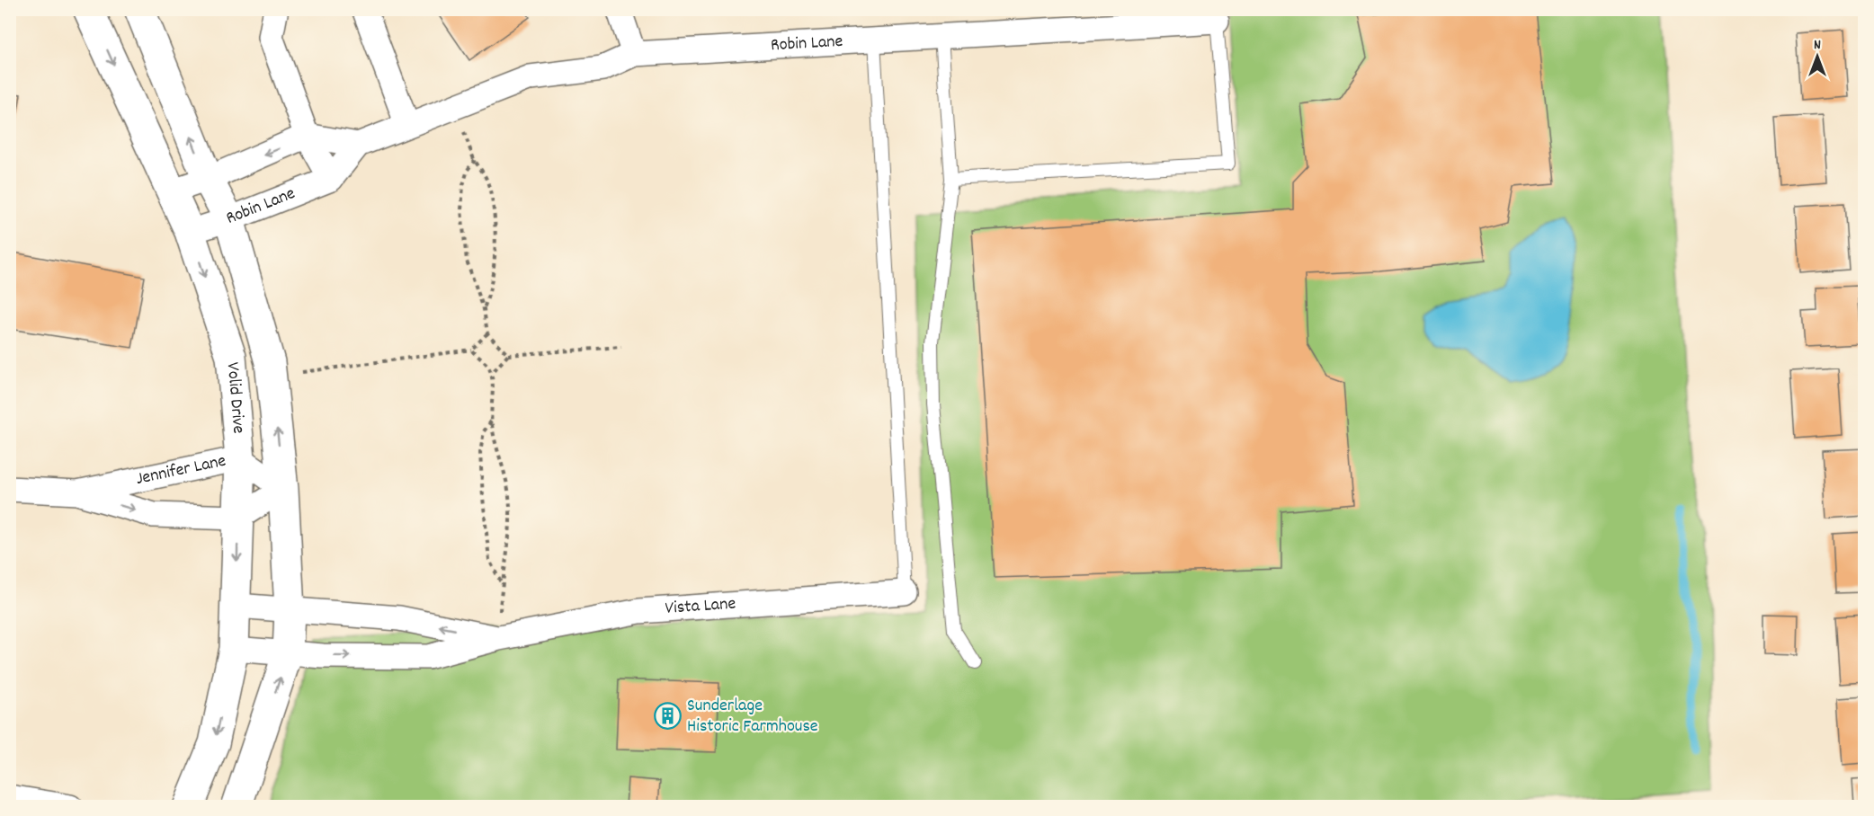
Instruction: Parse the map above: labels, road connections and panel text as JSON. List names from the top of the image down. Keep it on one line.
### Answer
{"streets":{"street":["Robin Lane","Volid Drive","Jennifer Lane","Vista Lane"]},"crossings":[["Robin Lane","Volid Drive"],["Volid Drive","Jennifer Lane"],["Volid Drive","Vista Lane"]],"places":{"building":["Sunderlage Historic Farmhouse"]},"north":"top"}
